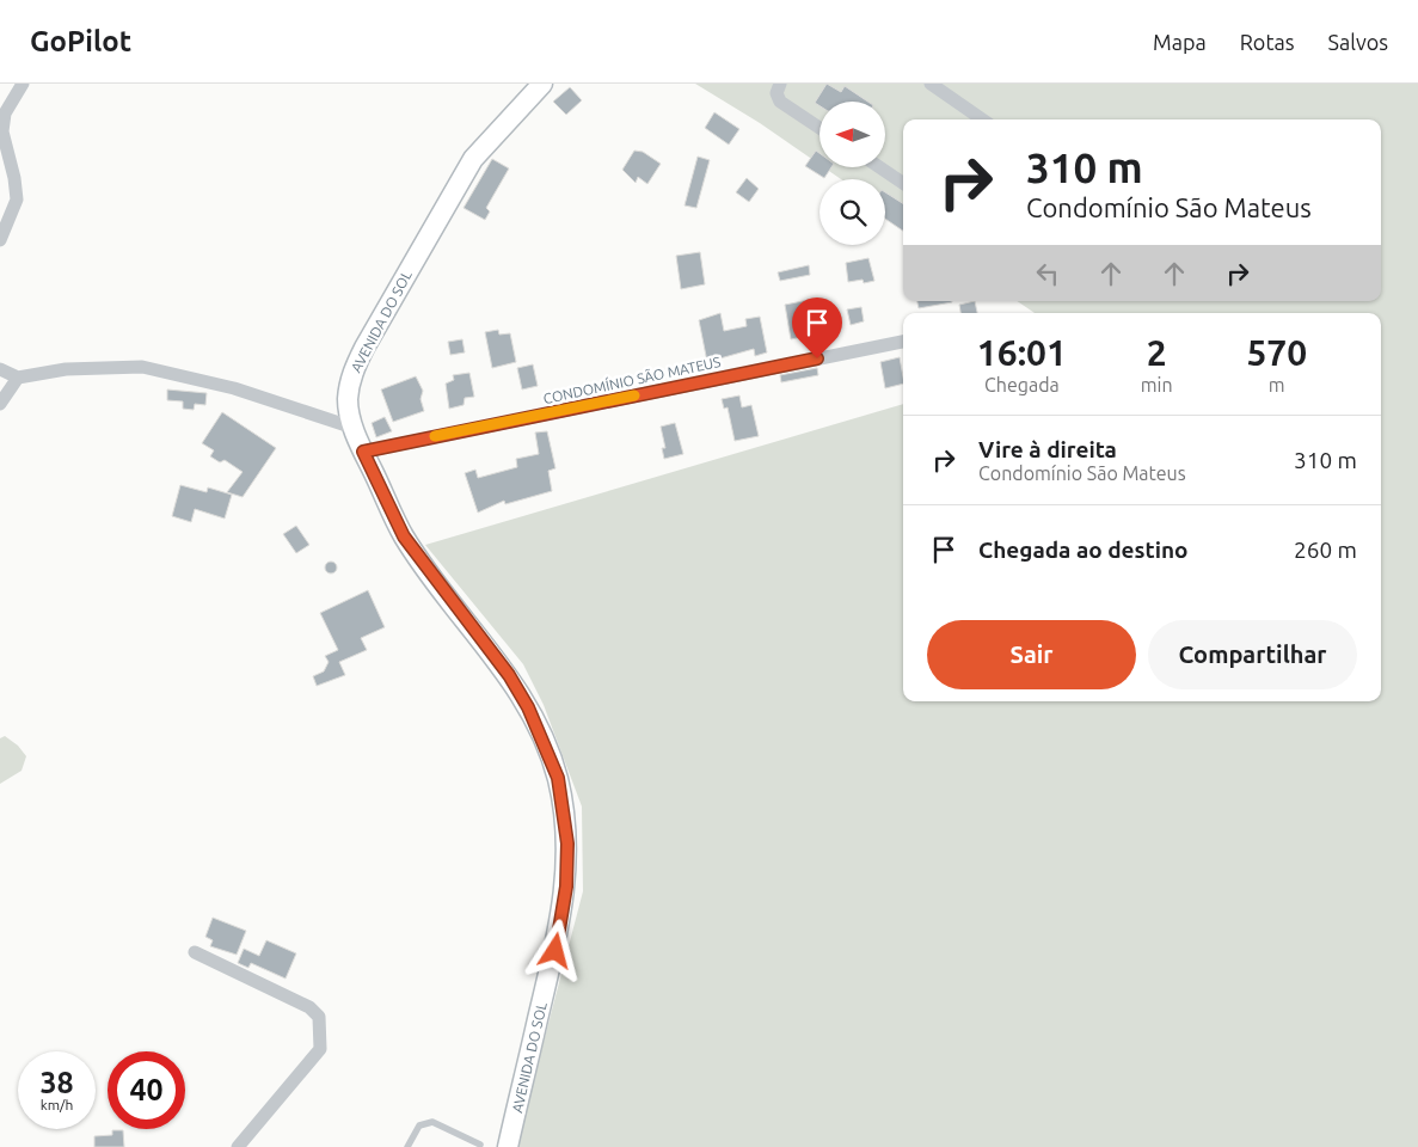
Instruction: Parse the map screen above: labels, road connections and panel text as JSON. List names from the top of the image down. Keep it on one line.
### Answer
{"streets":{"street":["AVENIDA DO SOL","CONDOMÍNIO SÃO MATEUS"]},"crossings":[["AVENIDA DO SOL","CONDOMÍNIO SÃO MATEUS"]],"north":"left","page":{"header":"GoPilot","nav":["Mapa","Rotas","Salvos"],"turn":["310 m","Condomínio São Mateus"],"eta":["16:01","Chegada","2","min","570","m"],"list":[{"name":"Vire à direita","note":"Condomínio São Mateus","value":"310 m"},{"name":"Chegada ao destino","value":"260 m"}],"buttons":["Sair","Compartilhar"],"speed":"38 km/h","limit":"40"}}
